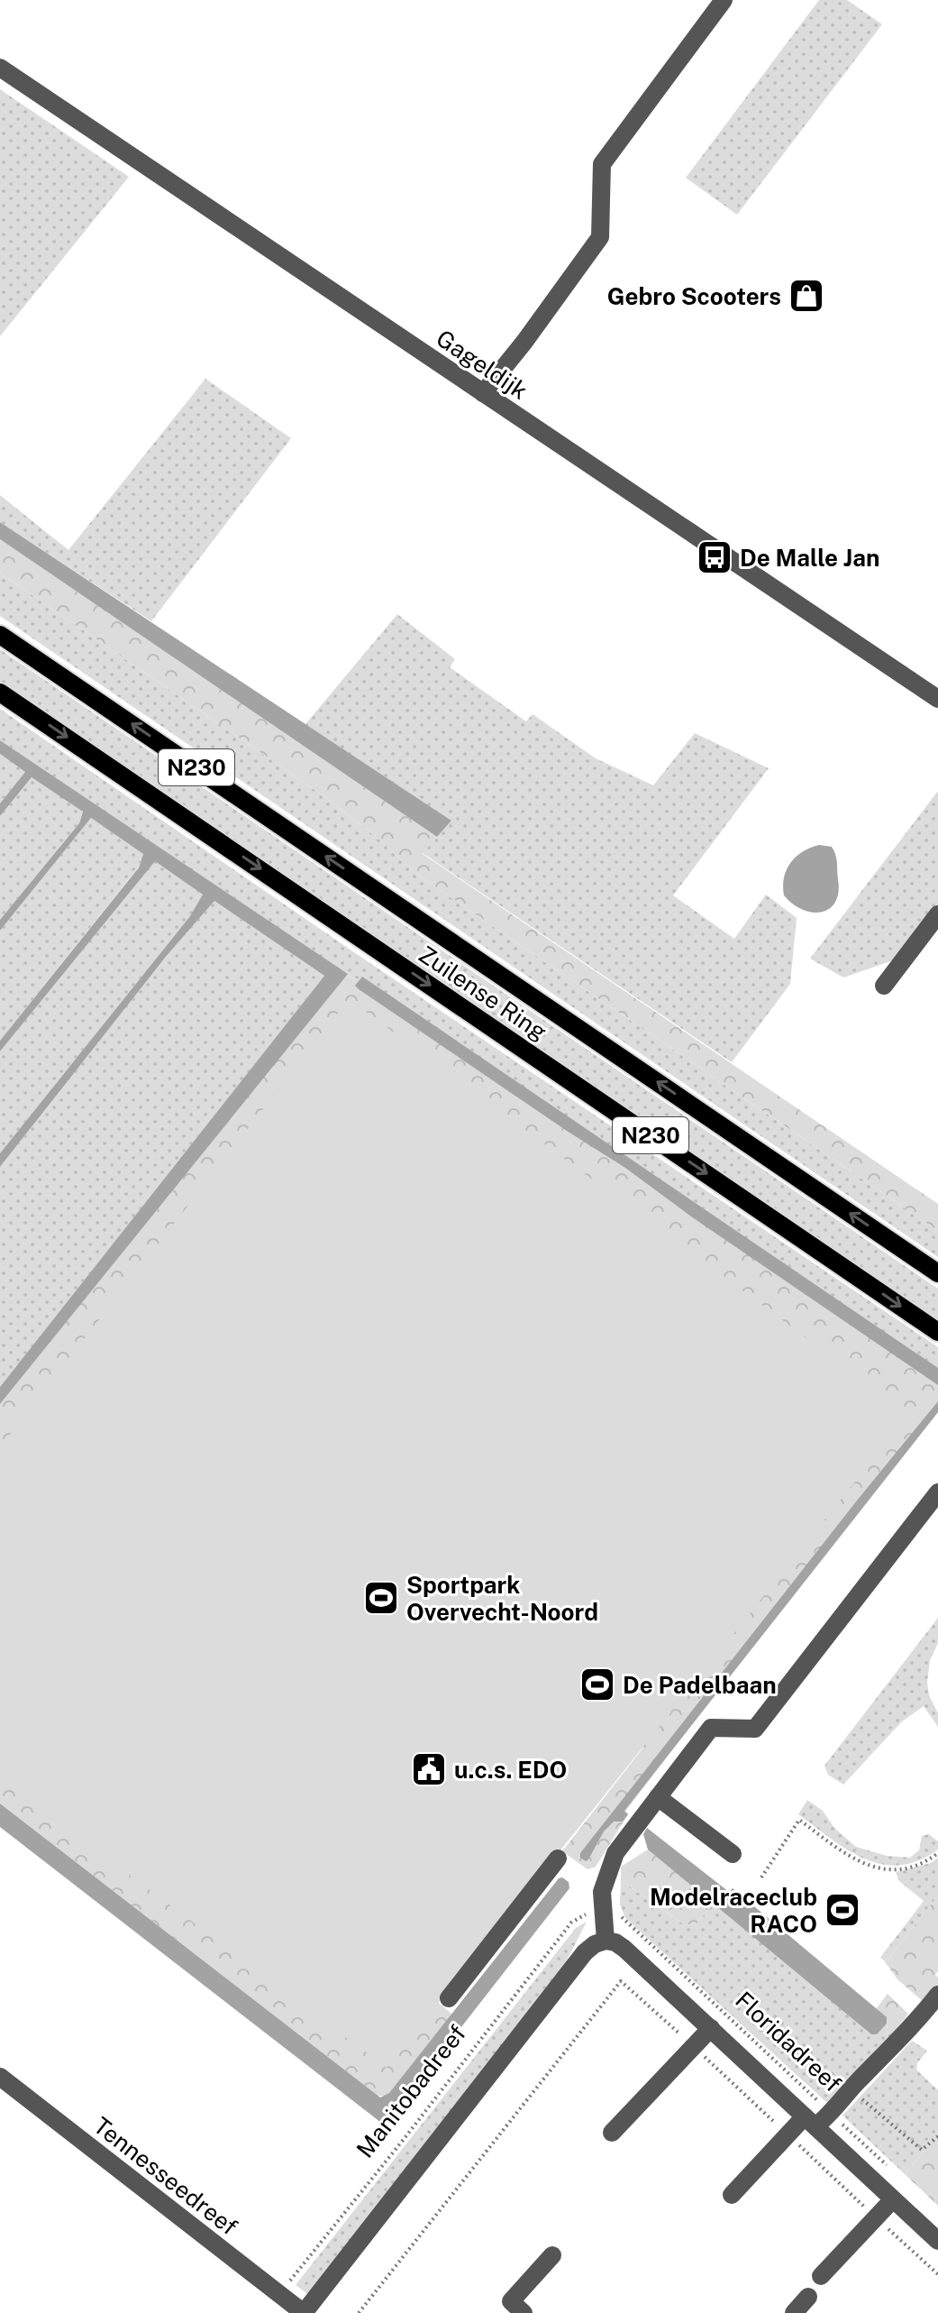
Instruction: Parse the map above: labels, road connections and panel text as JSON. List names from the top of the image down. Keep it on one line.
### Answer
{"streets":{"main road":["N230","Zuilense Ring"],"street":["Gageldijk","Floridadreef","Tennesseedreef"],"path":["Manitobadreef"]},"crossings":[["Floridadreef","Manitobadreef"],["Manitobadreef","Tennesseedreef"]],"places":{"shop":["Gebro Scooters"],"bus stop":["De Malle Jan"],"sports":["Sportpark Overvecht-Noord","De Padelbaan","Modelraceclub RACO"],"public building":["u.c.s. EDO"]}}
